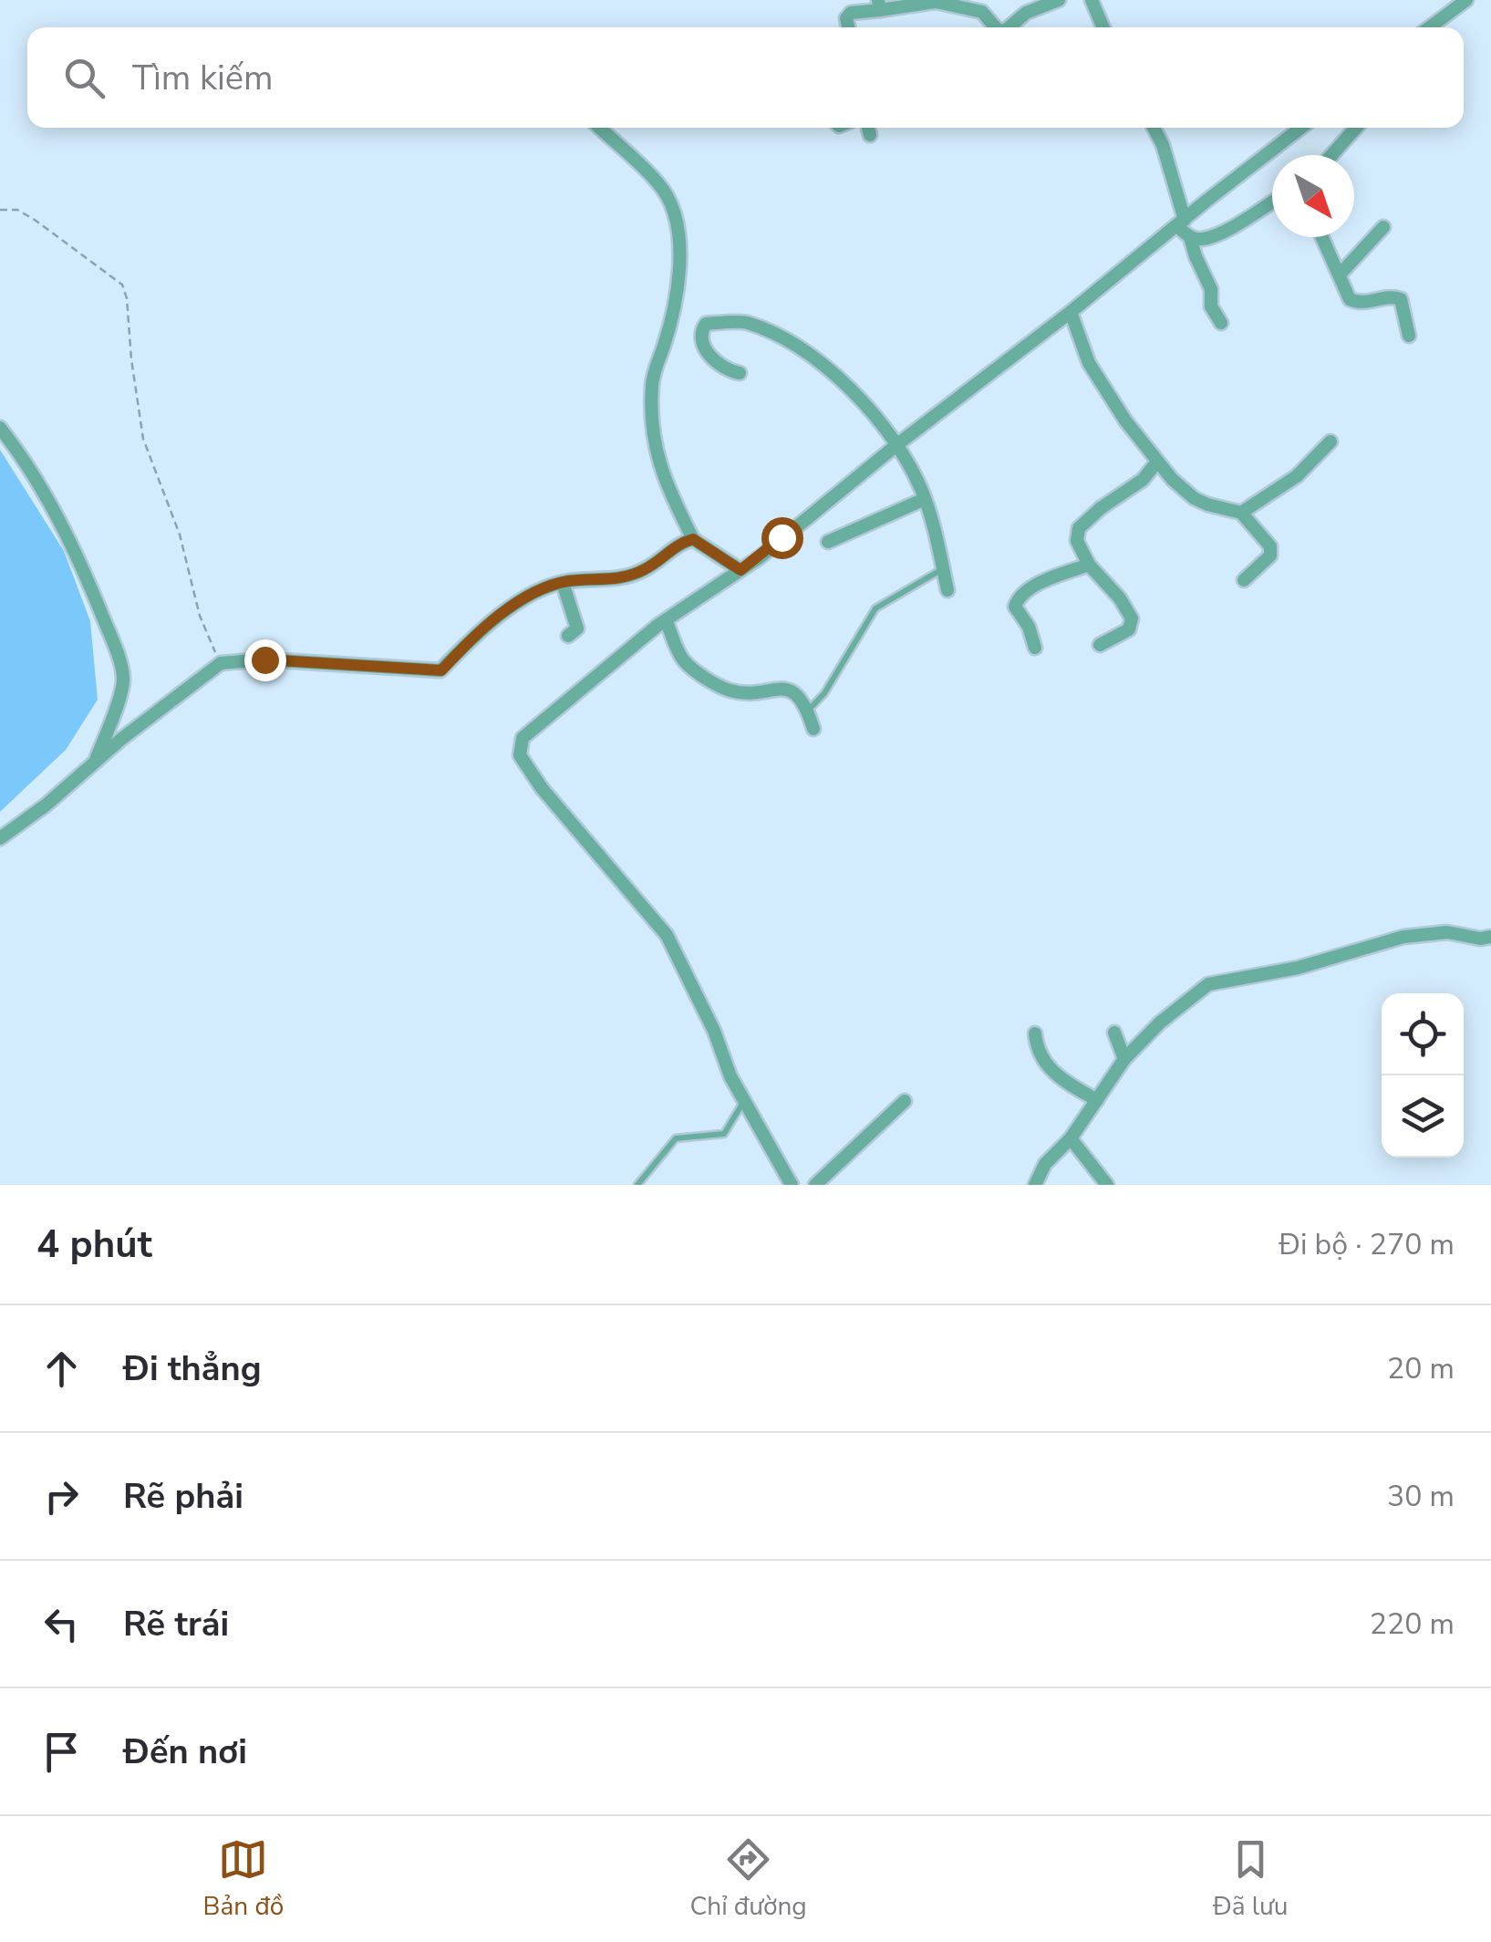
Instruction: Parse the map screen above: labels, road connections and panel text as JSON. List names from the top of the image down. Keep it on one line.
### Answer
{"north":"bottom right","page":{"search":"Tìm kiếm","heading":["4 phút","Đi bộ · 270 m"],"list":[["Đi thẳng","20 m"],["Rẽ phải","30 m"],["Rẽ trái","220 m"],"Đến nơi"],"nav":["Bản đồ","Chỉ đường","Đã lưu"]}}
